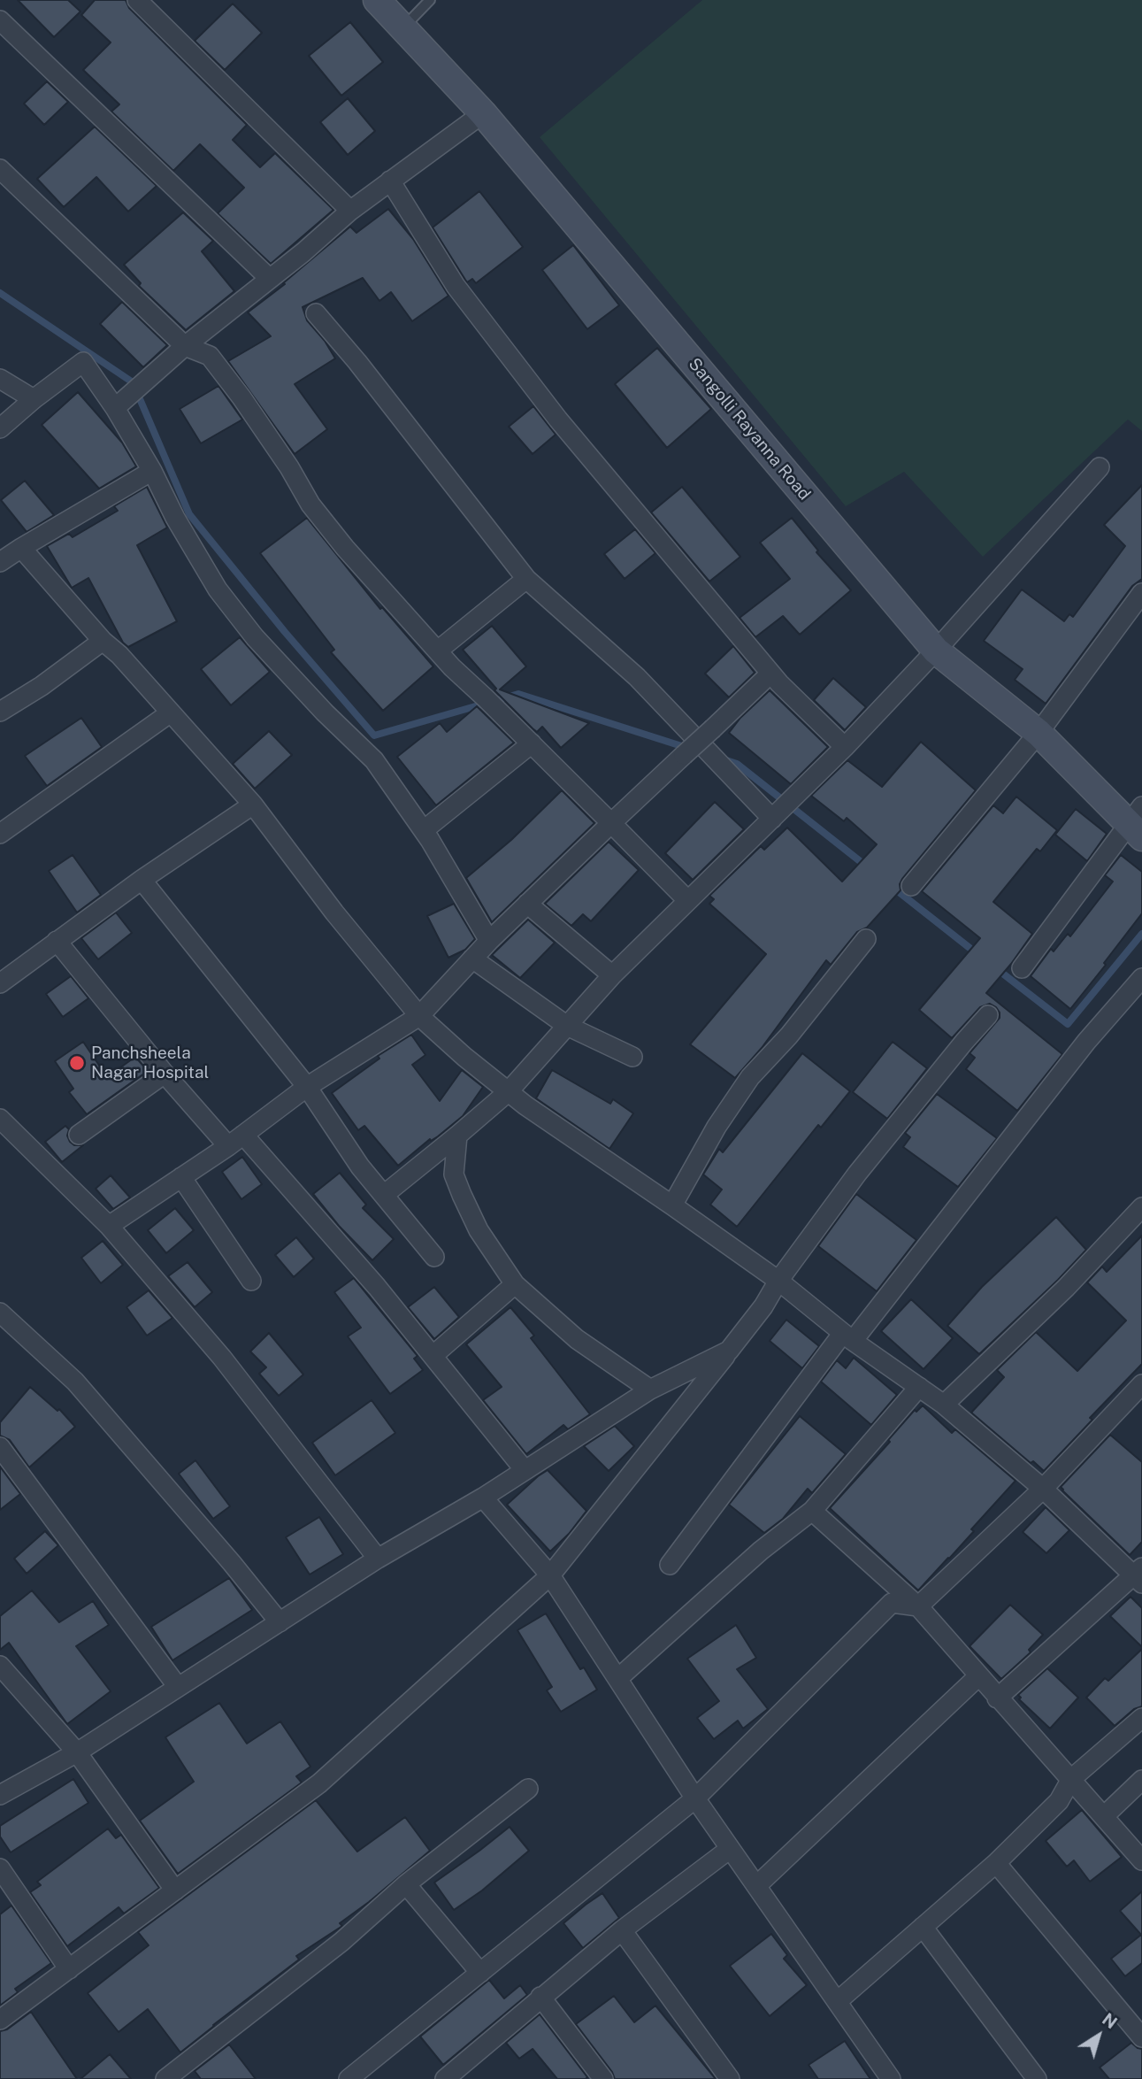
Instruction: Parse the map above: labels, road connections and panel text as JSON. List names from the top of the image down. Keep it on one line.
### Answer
{"streets":{"street":["Sangolli Rayanna Road"]},"places":["Panchsheela Nagar Hospital"],"north":"top right"}
